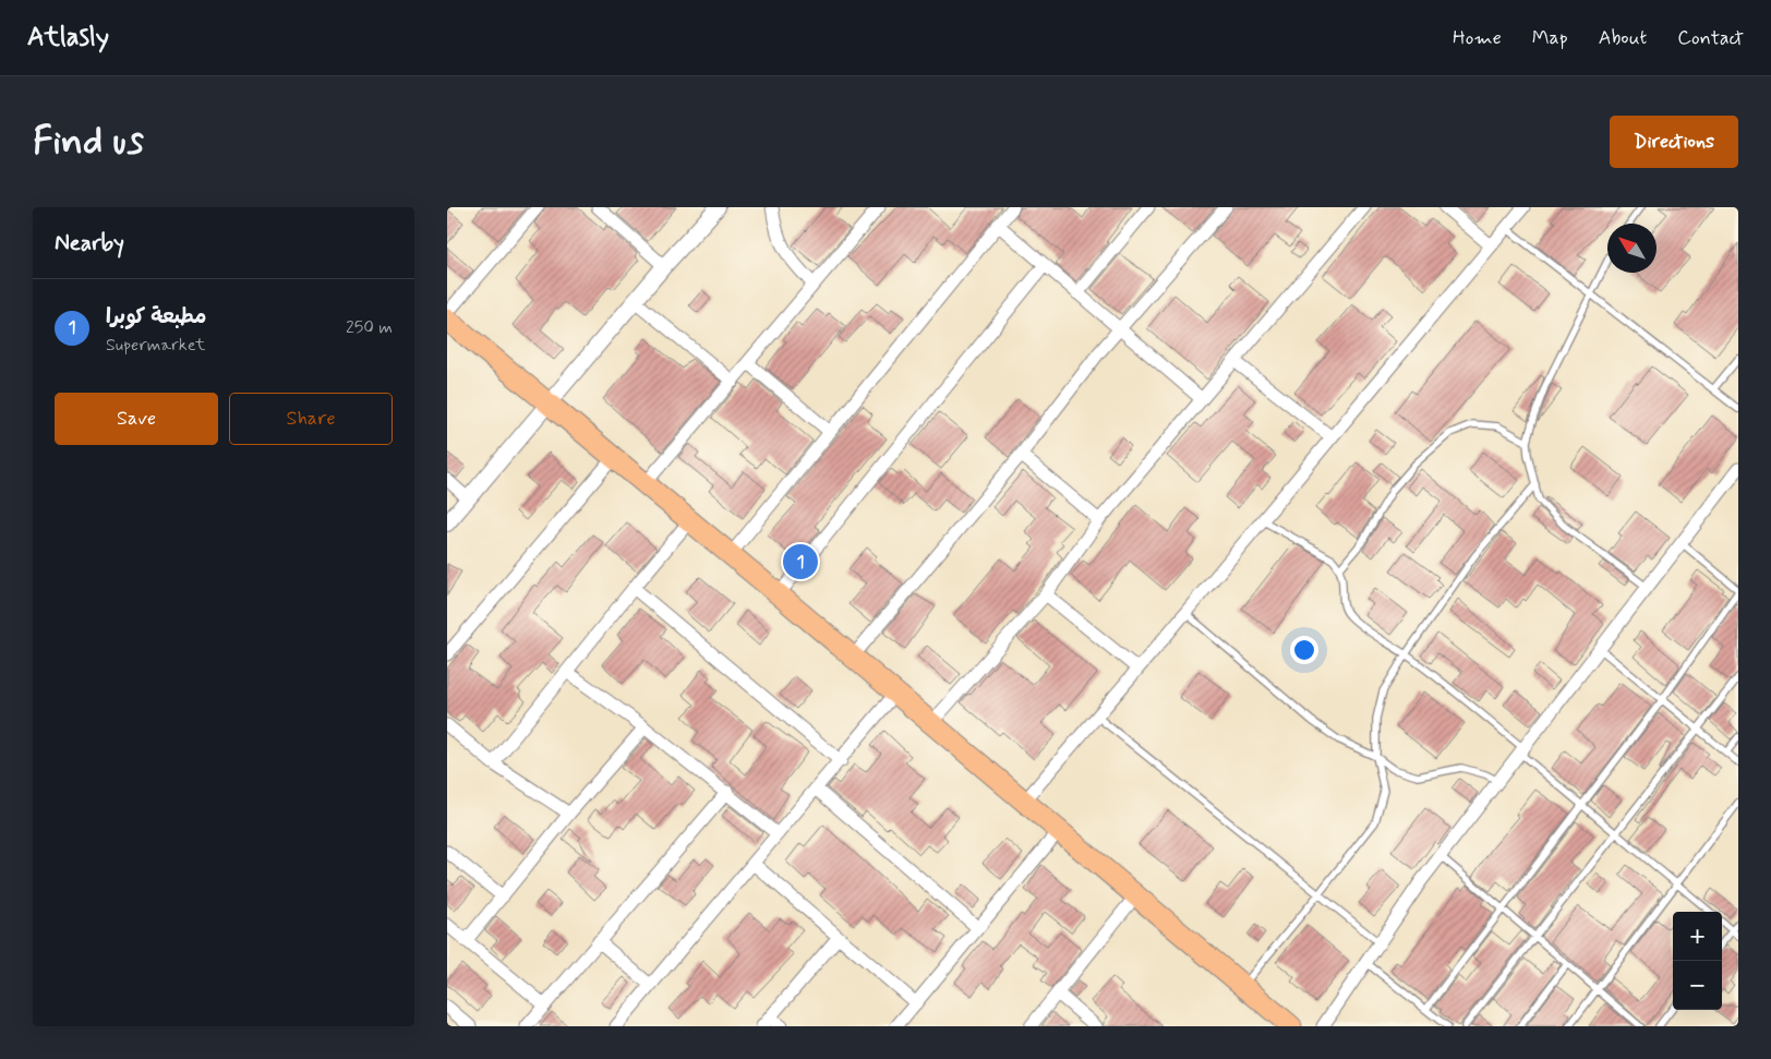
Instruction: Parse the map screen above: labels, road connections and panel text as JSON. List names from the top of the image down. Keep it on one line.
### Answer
{"north":"top left","page":{"header":"Atlasly","nav":["Home","Map","About","Contact"],"buttons":["Directions",["Save","Share"]],"title":"Find us","heading":"Nearby","list":[{"mark":"1","name":"مطبعة كوبرا","note":"Supermarket","value":"250 m"}],"pins":"1","map_buttons":["+","−"]}}
